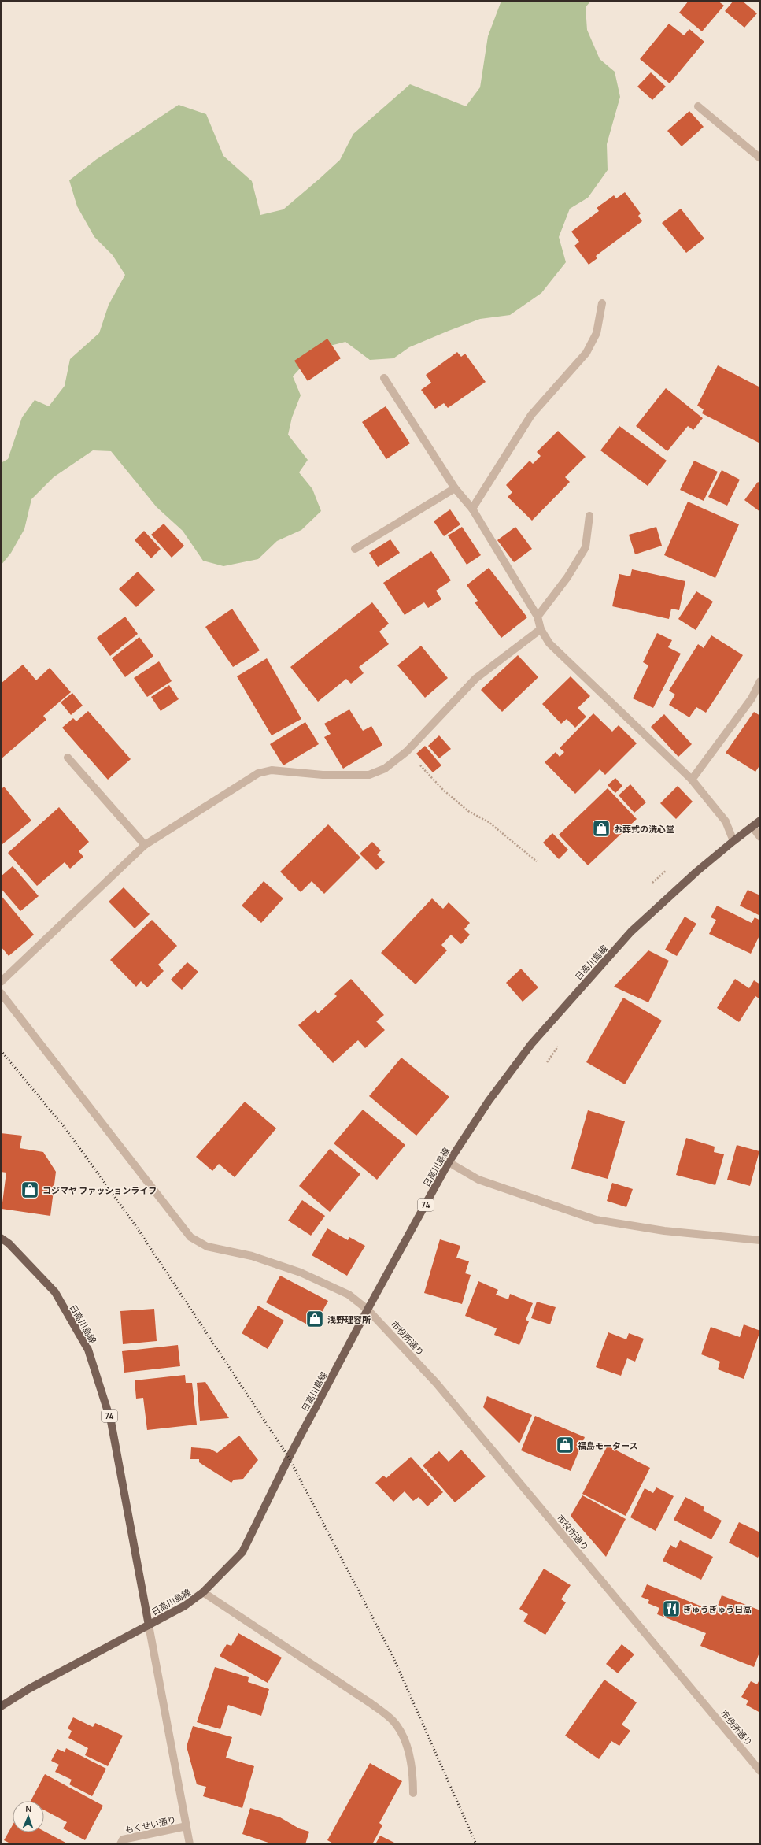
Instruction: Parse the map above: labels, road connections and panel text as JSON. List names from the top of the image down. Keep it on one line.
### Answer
{"streets":{"main road":["日高川島線","74"],"street":["市役所通り","もくせい通り"]},"crossings":[["日高川島線","市役所通り"]],"places":{"shop":["お葬式の洗心堂","コジマヤ ファッションライフ","浅野理容所","福島モータース"],"restaurant":["ぎゅうぎゅう日高"]},"north":"top"}
